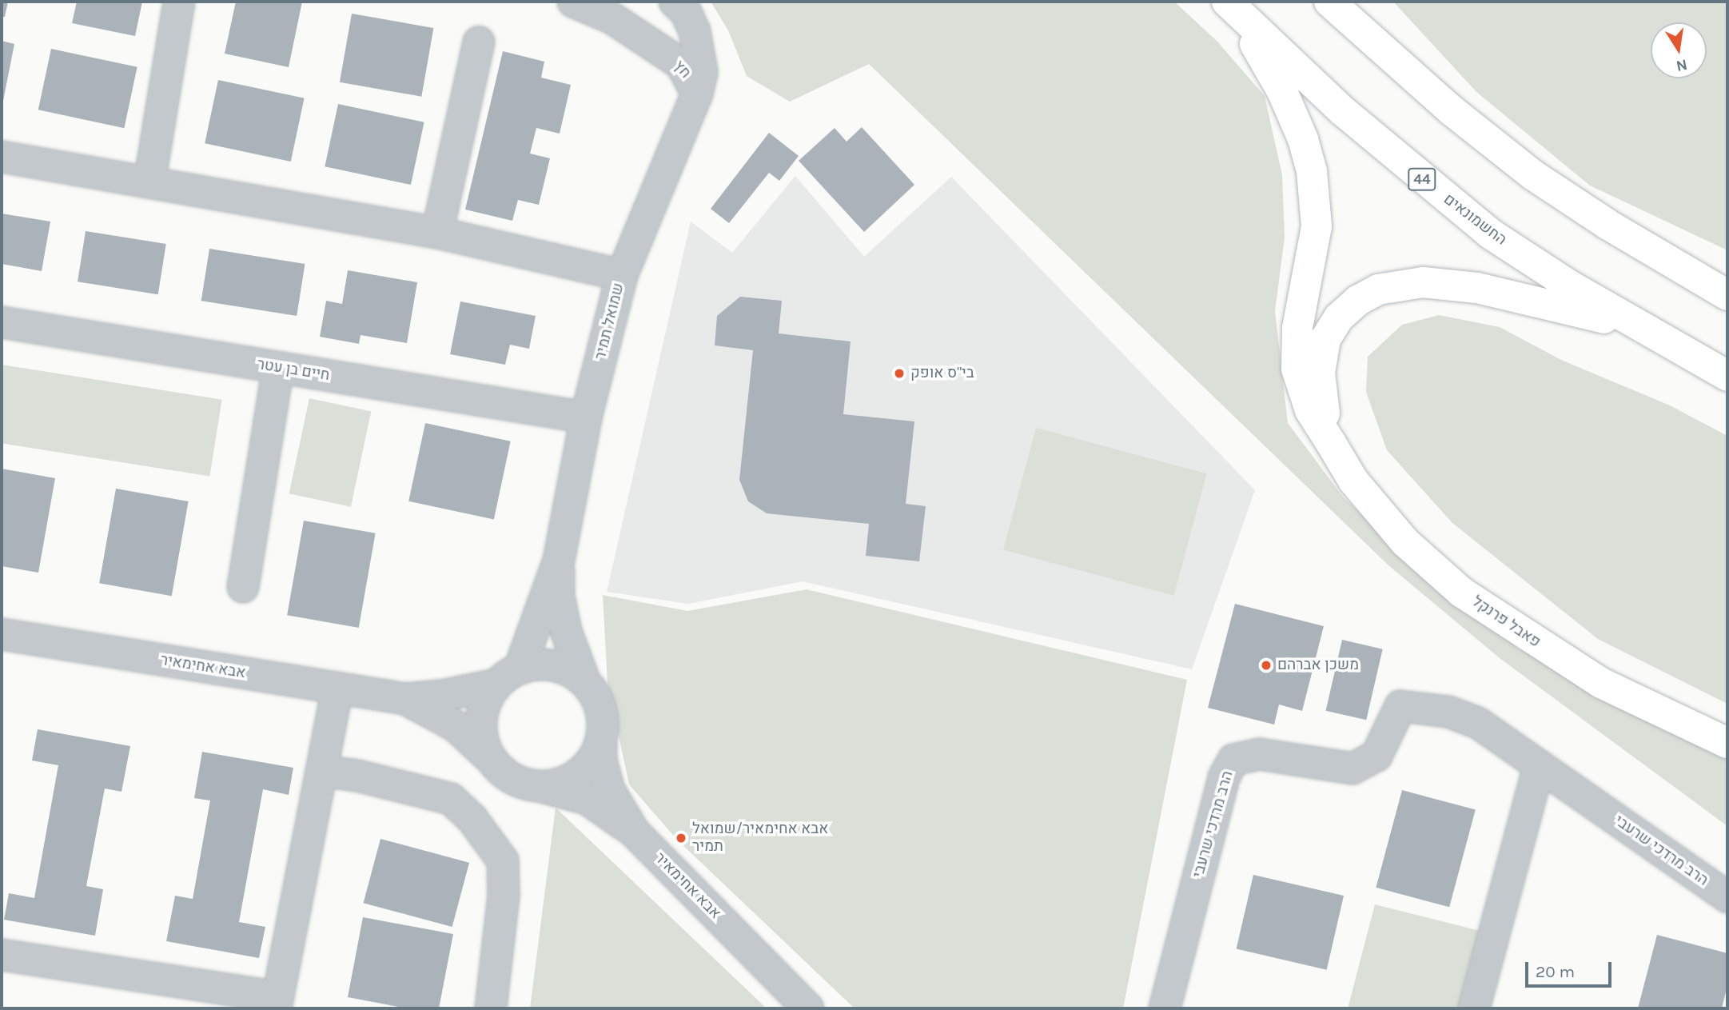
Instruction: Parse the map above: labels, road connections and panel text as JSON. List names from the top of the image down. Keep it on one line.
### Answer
{"streets":{"main road":["44","החשמונאים","פאבל פרנקל"],"street":["חץ","שמואל תמיר","חיים בן עטר","אבא אחימאיר","הרב מרדכי שרעבי"]},"crossings":[["חץ","שמואל תמיר"],["החשמונאים","פאבל פרנקל"],["שמואל תמיר","חיים בן עטר"],["שמואל תמיר","אבא אחימאיר"]],"places":["בי\"ס אופק","משכן אברהם","אבא אחימאיר/שמואל תמיר"],"scale_bar":"20 m","north":"bottom"}
